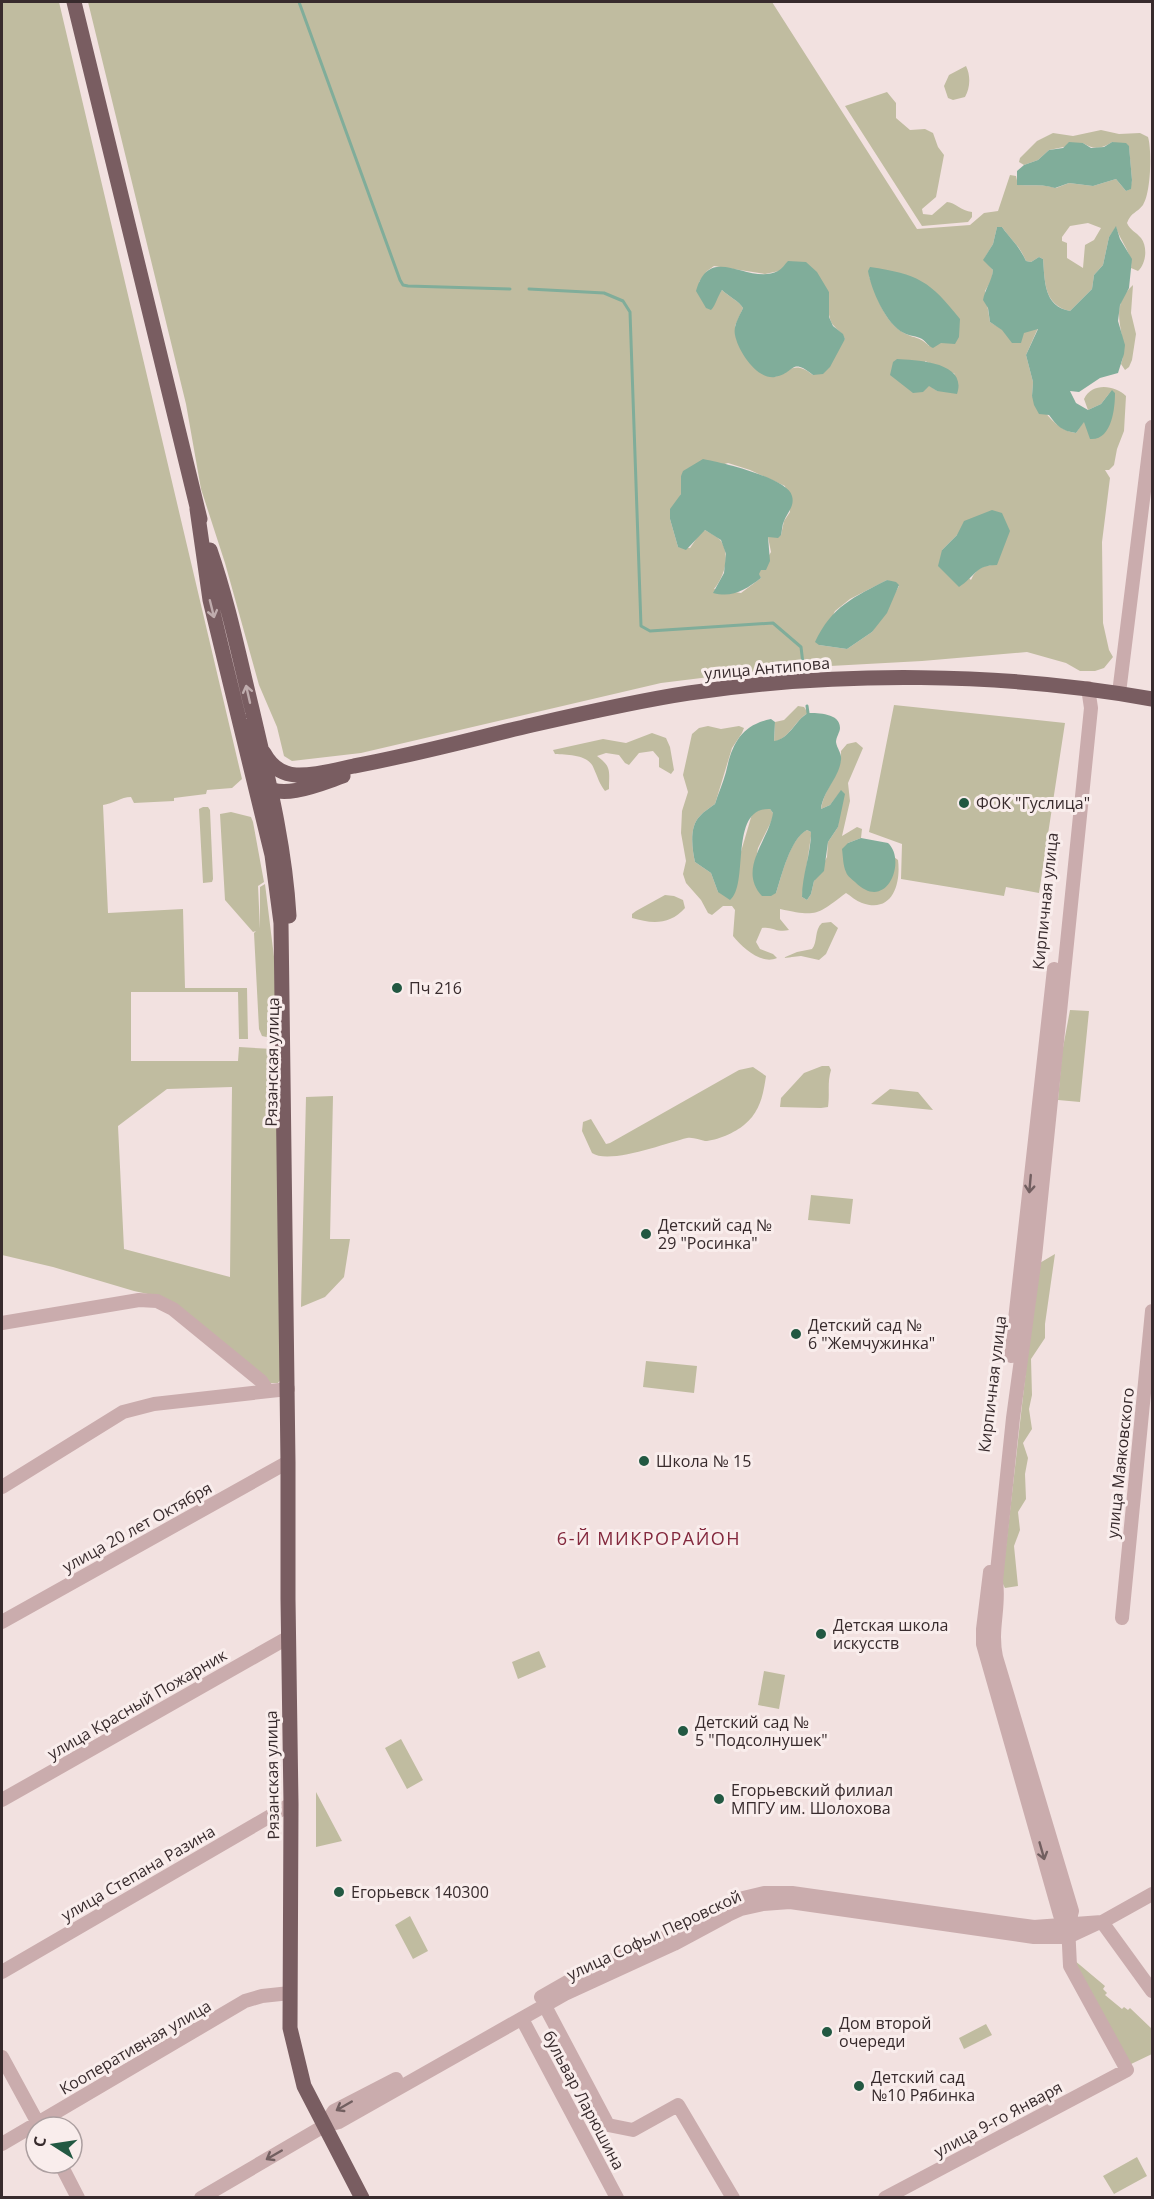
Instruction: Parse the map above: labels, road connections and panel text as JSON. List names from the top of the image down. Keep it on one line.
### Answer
{"streets":{"main road":["улица Антипова","Рязанская улица"],"street":["Кирпичная улица","улица Маяковского","улица 20 лет Октября","улица Красный Пожарник","улица Степана Разина","улица Софьи Перовской","Кооперативная улица","бульвар Ларюшина","улица 9-го Января"]},"crossings":[["улица Антипова","Кирпичная улица"],["улица Антипова","Рязанская улица"],["Кирпичная улица","улица Софьи Перовской"],["Кирпичная улица","улица 9-го Января"],["Рязанская улица","улица 20 лет Октября"],["Рязанская улица","улица Красный Пожарник"],["Рязанская улица","улица Степана Разина"],["Рязанская улица","улица Софьи Перовской"],["Рязанская улица","Кооперативная улица"],["улица Софьи Перовской","бульвар Ларюшина"],["улица Софьи Перовской","улица 9-го Января"]],"districts":["6-Й МИКРОРАЙОН"],"places":["ФОК \"Гуслица\"","Пч 216","Детский сад № 29 \"Росинка\"","Детский сад № 6 \"Жемчужинка\"","Школа № 15","Детская школа искусств","Детский сад № 5 \"Подсолнушек\"","Егорьевский филиал МПГУ им. Шолохова","Егорьевск 140300","Дом второй очереди","Детский сад №10 Рябинка"],"north":"left"}
